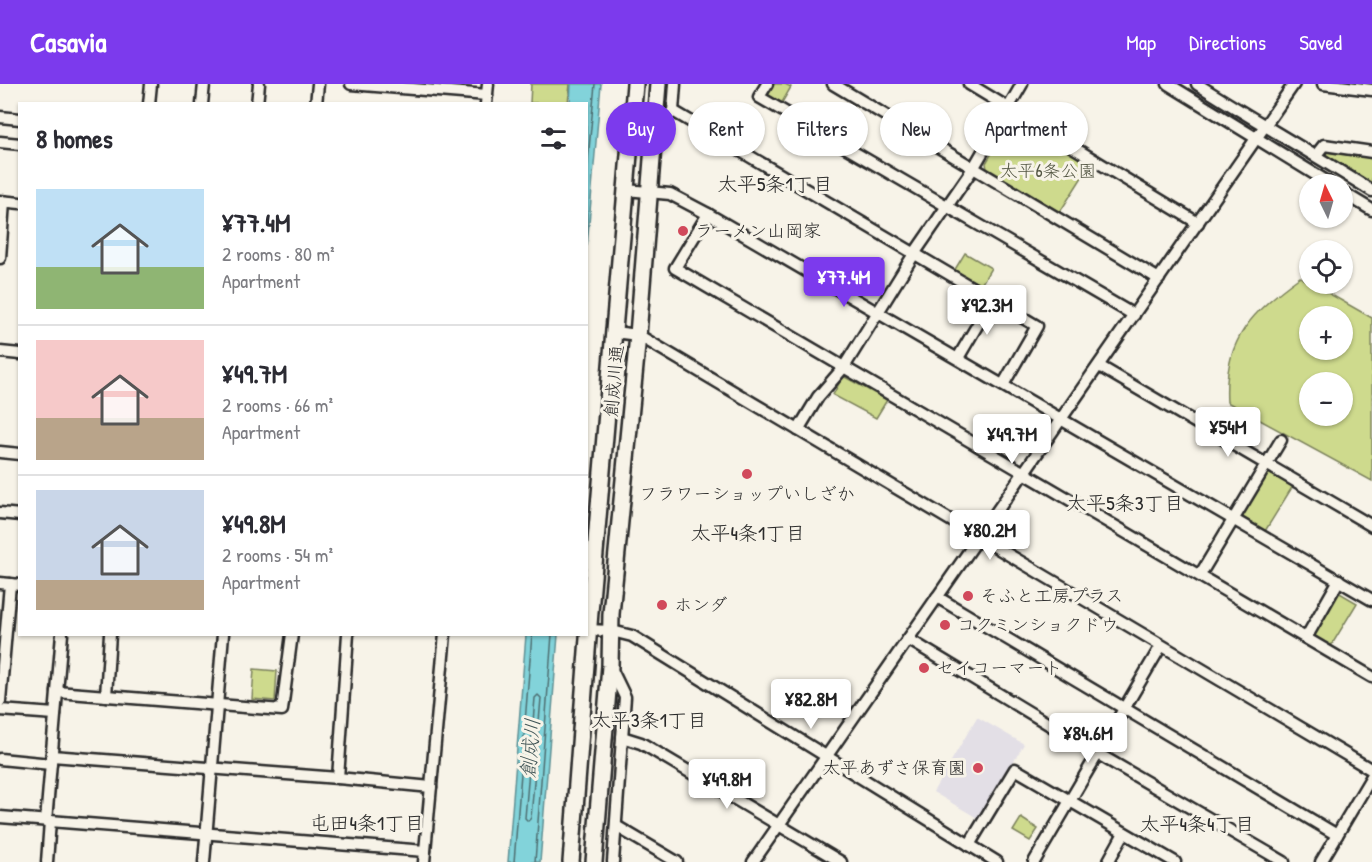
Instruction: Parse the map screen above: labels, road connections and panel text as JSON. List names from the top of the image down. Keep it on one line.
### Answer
{"streets":{"highway":["創成川通"]},"districts":["太平5条1丁目","太平5条3丁目","太平4条1丁目","太平3条1丁目","屯田4条1丁目","太平4条4丁目"],"water":["創成川"],"parks":["太平6条公園"],"places":["ラーメン山岡家","フラワーショップいしざか","そふと工房プラス","ホンダ","コクミンショクドウ","セイコーマート","太平あずさ保育園"],"north":"top","page":{"header":"Casavia","nav":["Map","Directions","Saved"],"chip":["Buy","Rent","Filters","New","Apartment"],"heading":"8 homes","map_buttons":["+","−"],"list":[{"name":"¥77.4M","note":"2 rooms · 80 m² · Apartment"},{"name":"¥49.7M","note":"2 rooms · 66 m² · Apartment"},{"name":"¥49.8M","note":"2 rooms · 54 m² · Apartment"}],"price":["¥77.4M","¥92.3M","¥54M","¥49.7M","¥80.2M","¥82.8M","¥84.6M","¥49.8M"]}}
